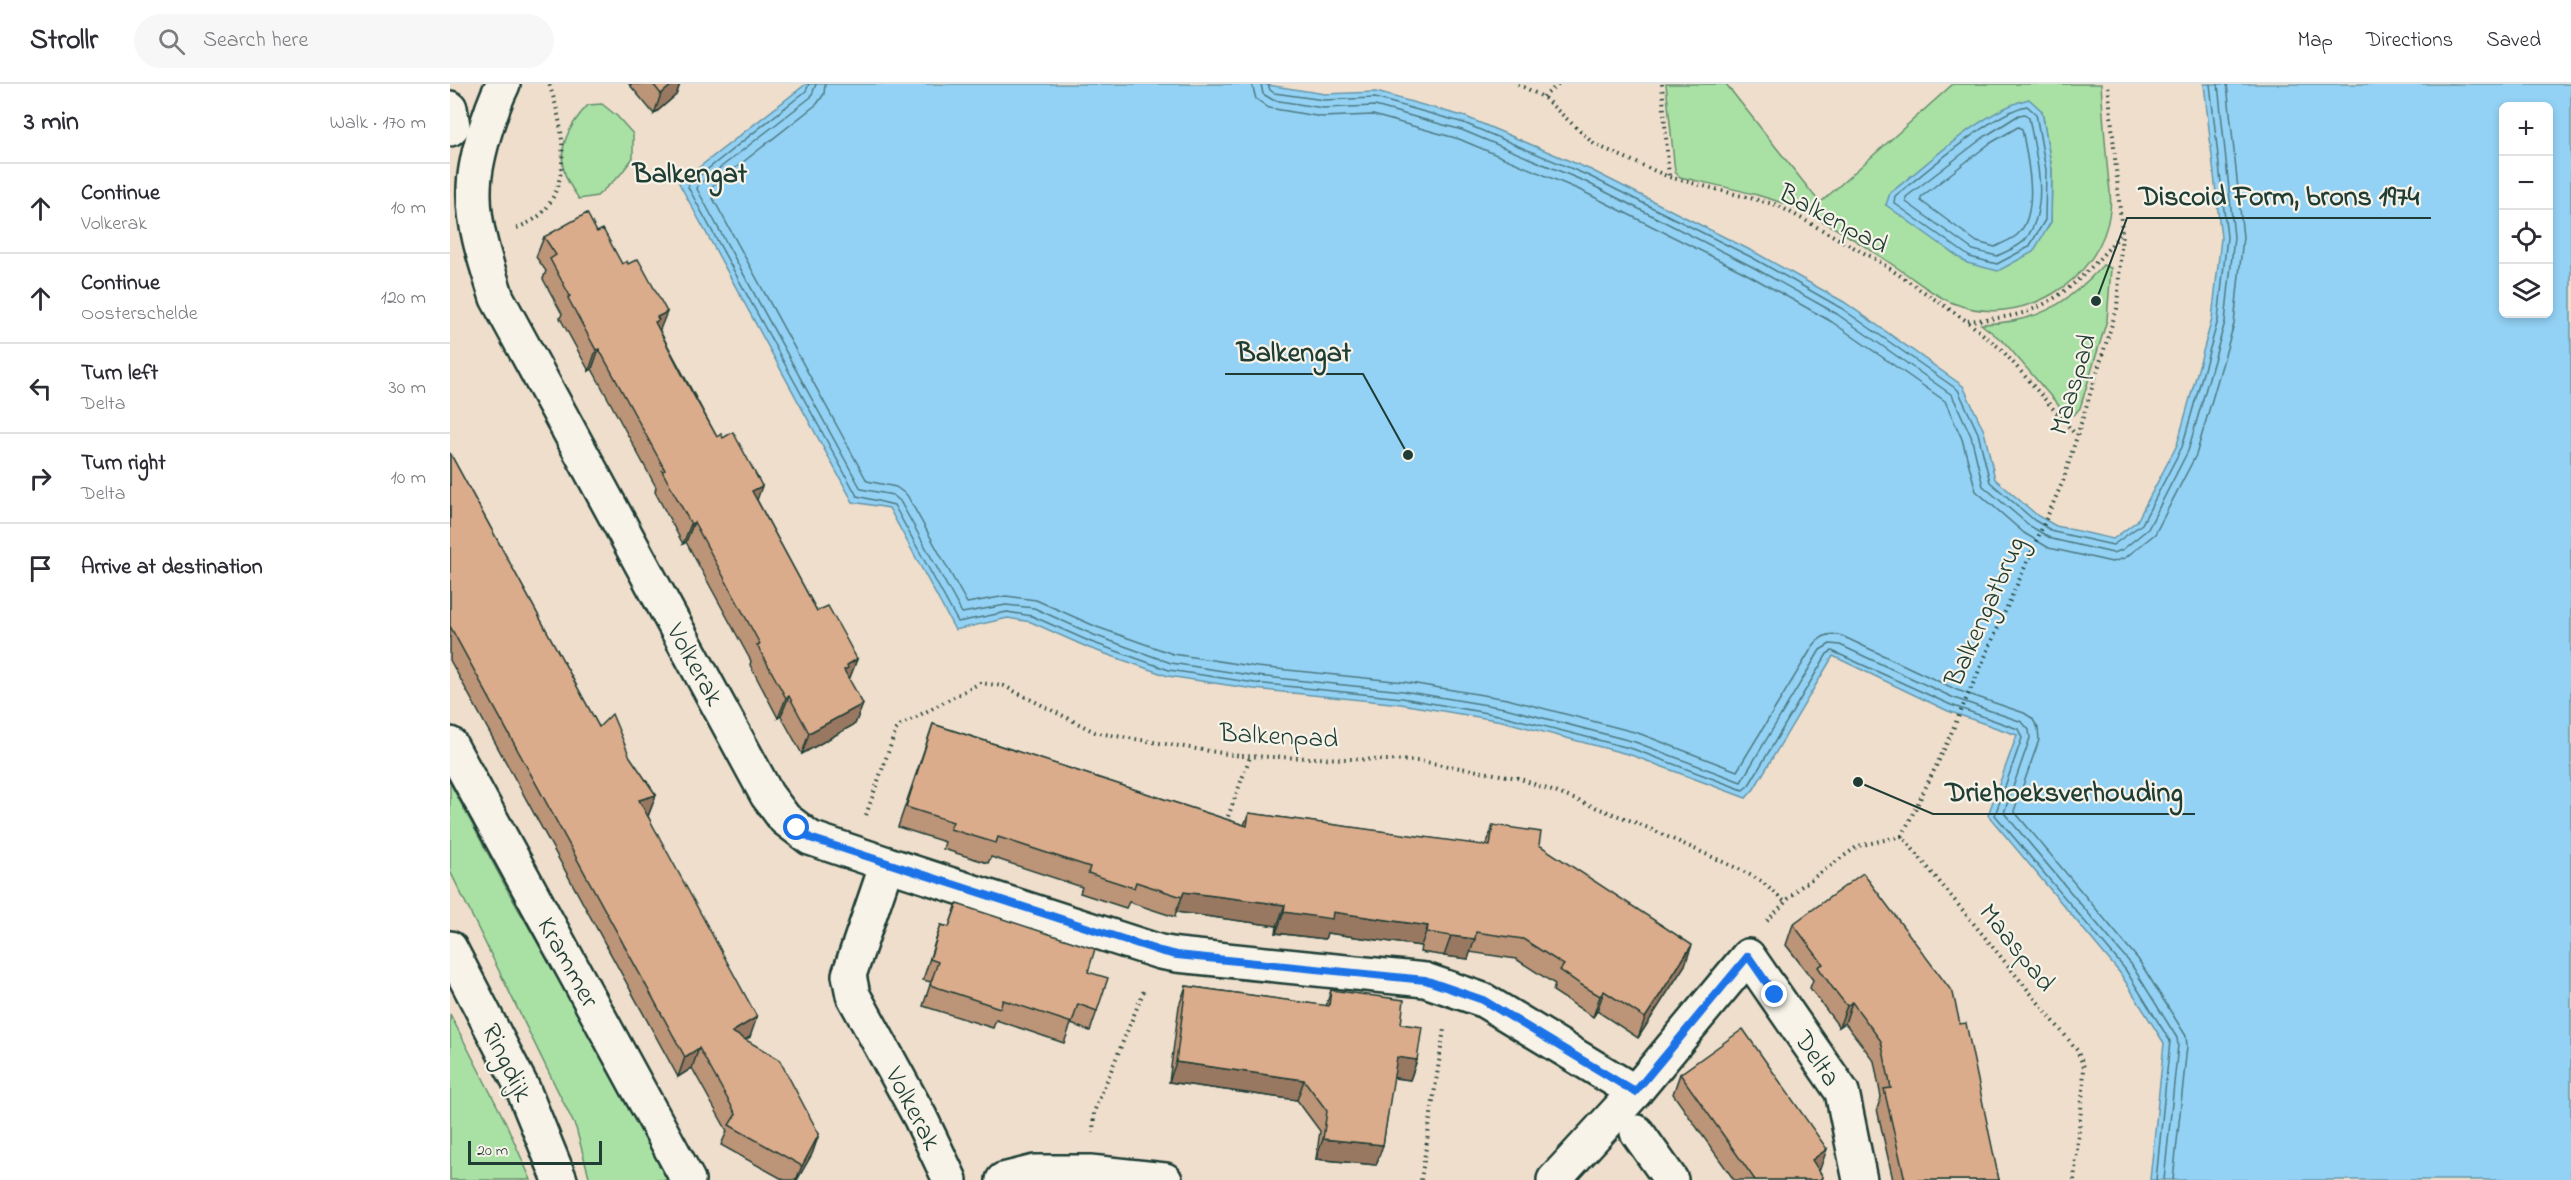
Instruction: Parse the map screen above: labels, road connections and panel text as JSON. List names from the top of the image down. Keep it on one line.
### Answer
{"streets":{"street":["Volkerak","Krammer","Delta","Ringdijk"],"path":["Balkenpad","Maaspad","Balkengatbrug"]},"crossings":[["Balkenpad","Maaspad"],["Balkenpad","Volkerak"],["Maaspad","Balkengatbrug"]],"districts":["Balkengat"],"places":["Discoid Form, brons 1974","Balkengat","Driehoeksverhouding"],"scale_bar":"20 m","page":{"header":"Strollr","search":"Search here","nav":["Map","Directions","Saved"],"heading":["3 min","Walk · 170 m"],"map_buttons":["+","−"],"list":[["Continue","Volkerak","10 m"],["Continue","Oosterschelde","120 m"],["Turn left","Delta","30 m"],["Turn right","Delta","10 m"],"Arrive at destination"],"scale":"20 m"}}
